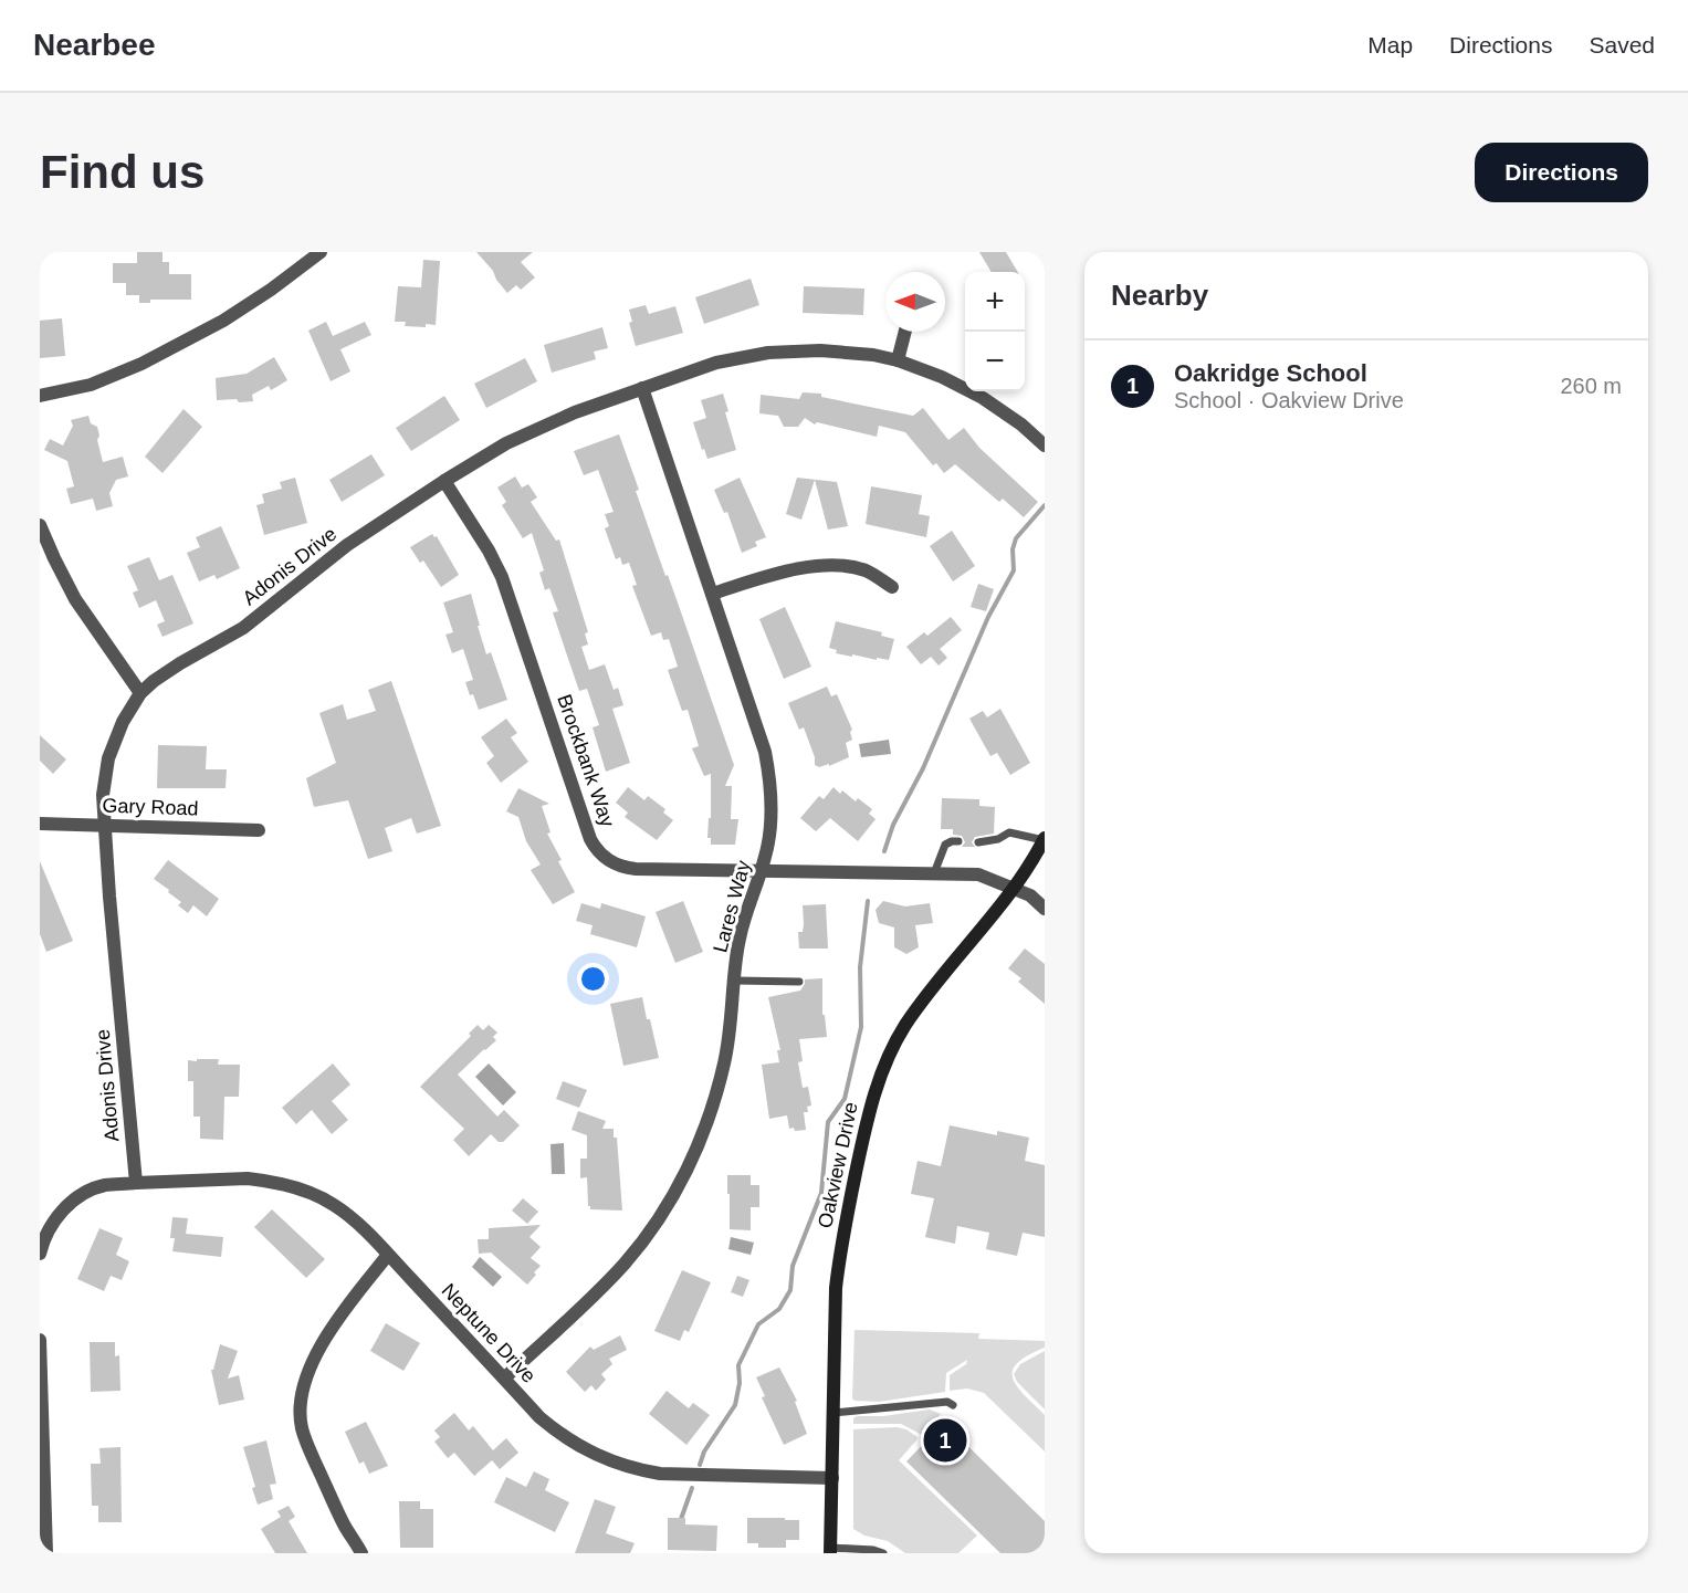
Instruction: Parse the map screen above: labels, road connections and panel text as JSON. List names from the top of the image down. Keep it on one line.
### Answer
{"streets":{"street":["Adonis Drive","Brockbank Way","Gary Road","Lares Way","Oakview Drive","Neptune Drive"]},"crossings":[["Adonis Drive","Brockbank Way"],["Adonis Drive","Gary Road"],["Adonis Drive","Lares Way"],["Adonis Drive","Neptune Drive"],["Brockbank Way","Lares Way"],["Brockbank Way","Oakview Drive"],["Lares Way","Neptune Drive"],["Oakview Drive","Neptune Drive"]],"north":"left","page":{"header":"Nearbee","nav":["Map","Directions","Saved"],"buttons":"Directions","title":"Find us","heading":"Nearby","map_buttons":["+","−"],"list":[{"mark":"1","name":"Oakridge School","note":"School · Oakview Drive","value":"260 m"}],"pins":"1"}}
